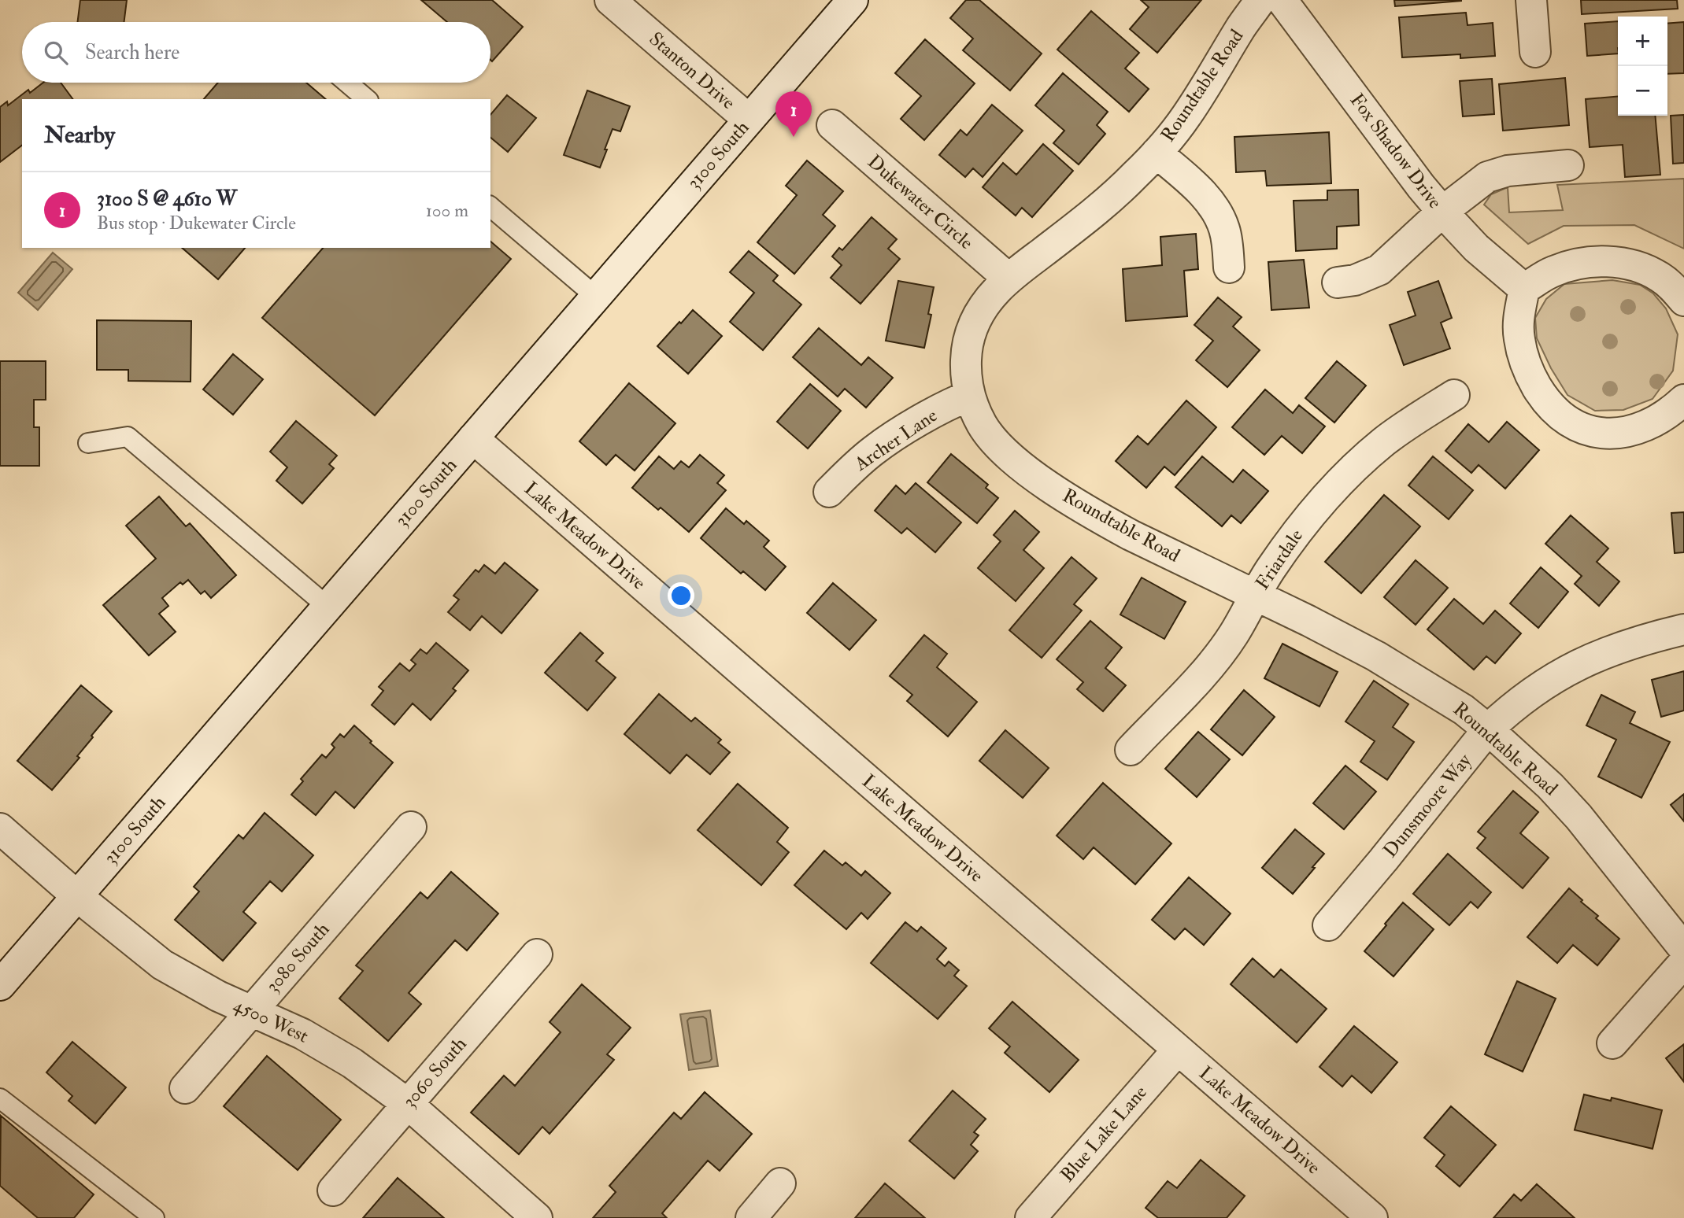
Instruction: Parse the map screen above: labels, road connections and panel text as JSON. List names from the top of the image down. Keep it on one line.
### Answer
{"streets":{"street":["Stanton Drive","Roundtable Road","Fox Shadow Drive","3100 South","Dukewater Circle","Archer Lane","Lake Meadow Drive","Friardale","Dunsmoore Way","3080 South","4500 West","3060 South","Blue Lake Lane"]},"crossings":[["Stanton Drive","3100 South"],["Roundtable Road","Dukewater Circle"],["Roundtable Road","Archer Lane"],["Roundtable Road","Friardale"],["Roundtable Road","Dunsmoore Way"],["3100 South","Lake Meadow Drive"],["3100 South","4500 West"],["Lake Meadow Drive","Blue Lake Lane"],["3080 South","4500 West"],["4500 West","3060 South"]],"page":{"map_buttons":["+","−"],"search":"Search here","pins":"1","heading":"Nearby","list":[{"mark":"1","name":"3100 S @ 4610 W","note":"Bus stop · Dukewater Circle","value":"100 m"}]}}
